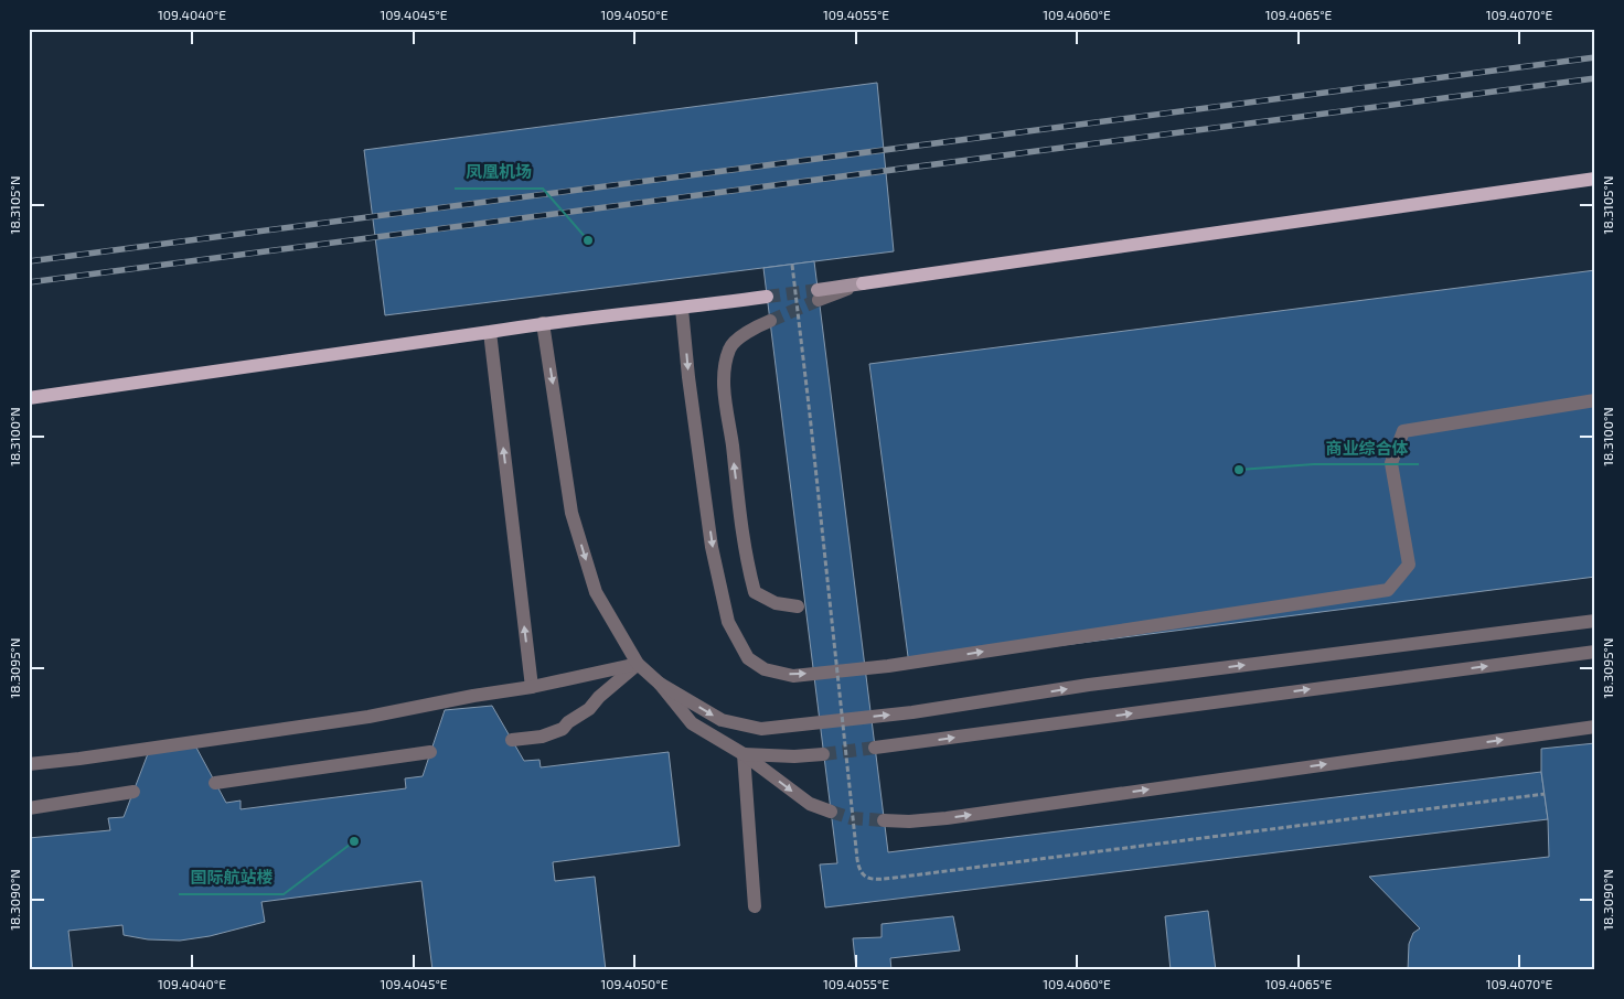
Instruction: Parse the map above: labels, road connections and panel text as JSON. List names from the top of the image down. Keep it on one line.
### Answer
{"places":["凤凰机场","商业综合体","国际航站楼"],"coordinates":["109.4040°E","109.4045°E","109.4050°E","109.4055°E","109.4060°E","109.4065°E","109.4070°E","18.3105°N","18.3100°N","18.3095°N","18.3090°N"]}
